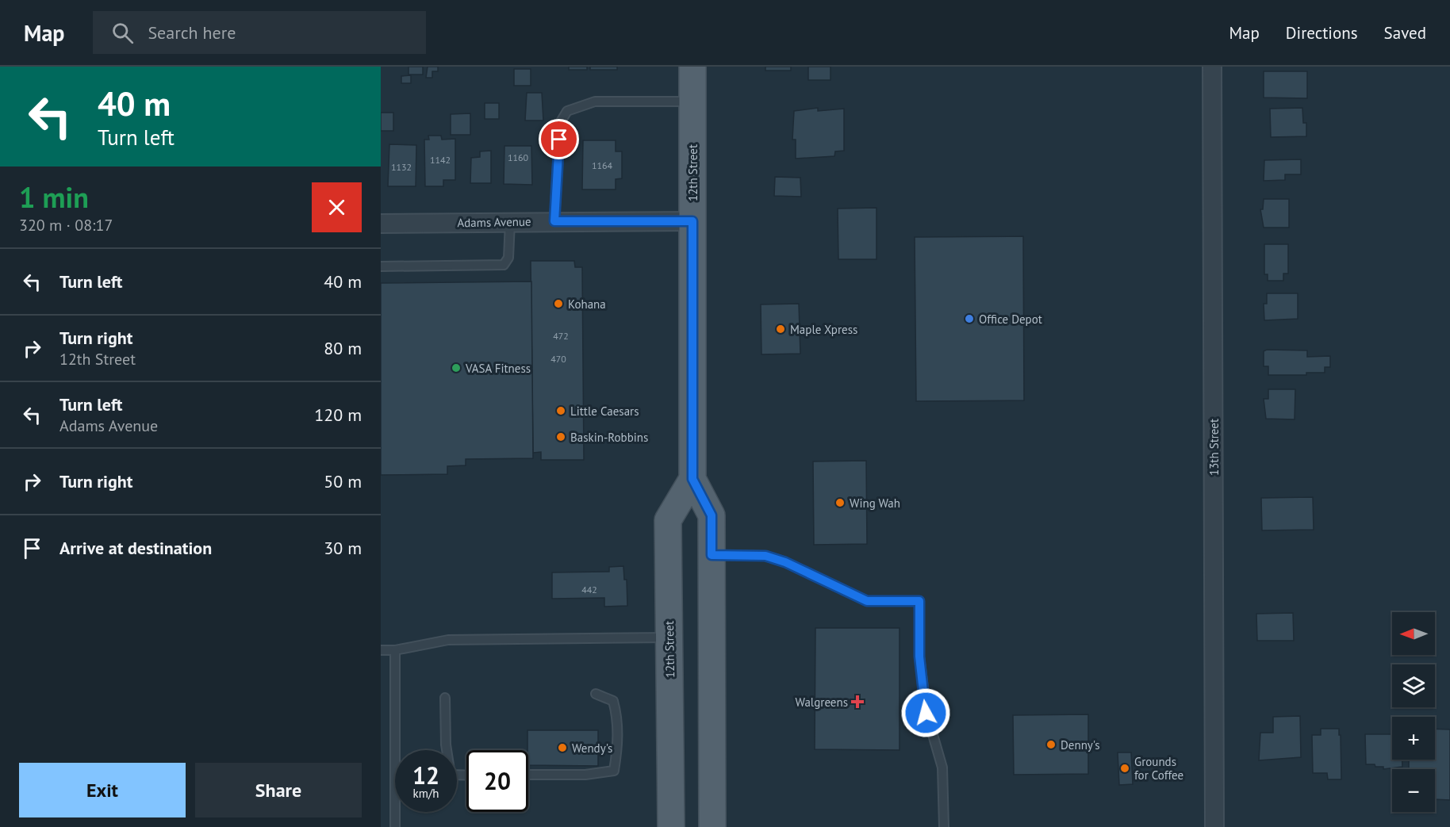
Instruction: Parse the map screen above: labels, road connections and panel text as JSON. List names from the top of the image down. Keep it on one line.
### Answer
{"streets":{"main road":["12th Street"],"street":["Adams Avenue","13th Street"]},"crossings":[["12th Street","Adams Avenue"]],"places":{"other":["Kohana","Office Depot","Maple Xpress","VASA Fitness","Little Caesars","Baskin-Robbins","Wing Wah","Denny's","Wendy's","Grounds for Coffee"],"health":["Walgreens"]},"house_numbers":["1160","1142","1164","1132","472","470","442"],"north":"left","page":{"header":"Map","search":"Search here","nav":["Map","Directions","Saved"],"turn":["40 m","Turn left"],"heading":["1 min","320 m · 08:17"],"list":[{"name":"Turn left","value":"40 m"},{"name":"Turn right","note":"12th Street","value":"80 m"},{"name":"Turn left","note":"Adams Avenue","value":"120 m"},{"name":"Turn right","value":"50 m"},{"name":"Arrive at destination","value":"30 m"}],"map_buttons":["+","−"],"speed":"12 km/h","limit":"20","buttons":["Exit","Share"]}}
